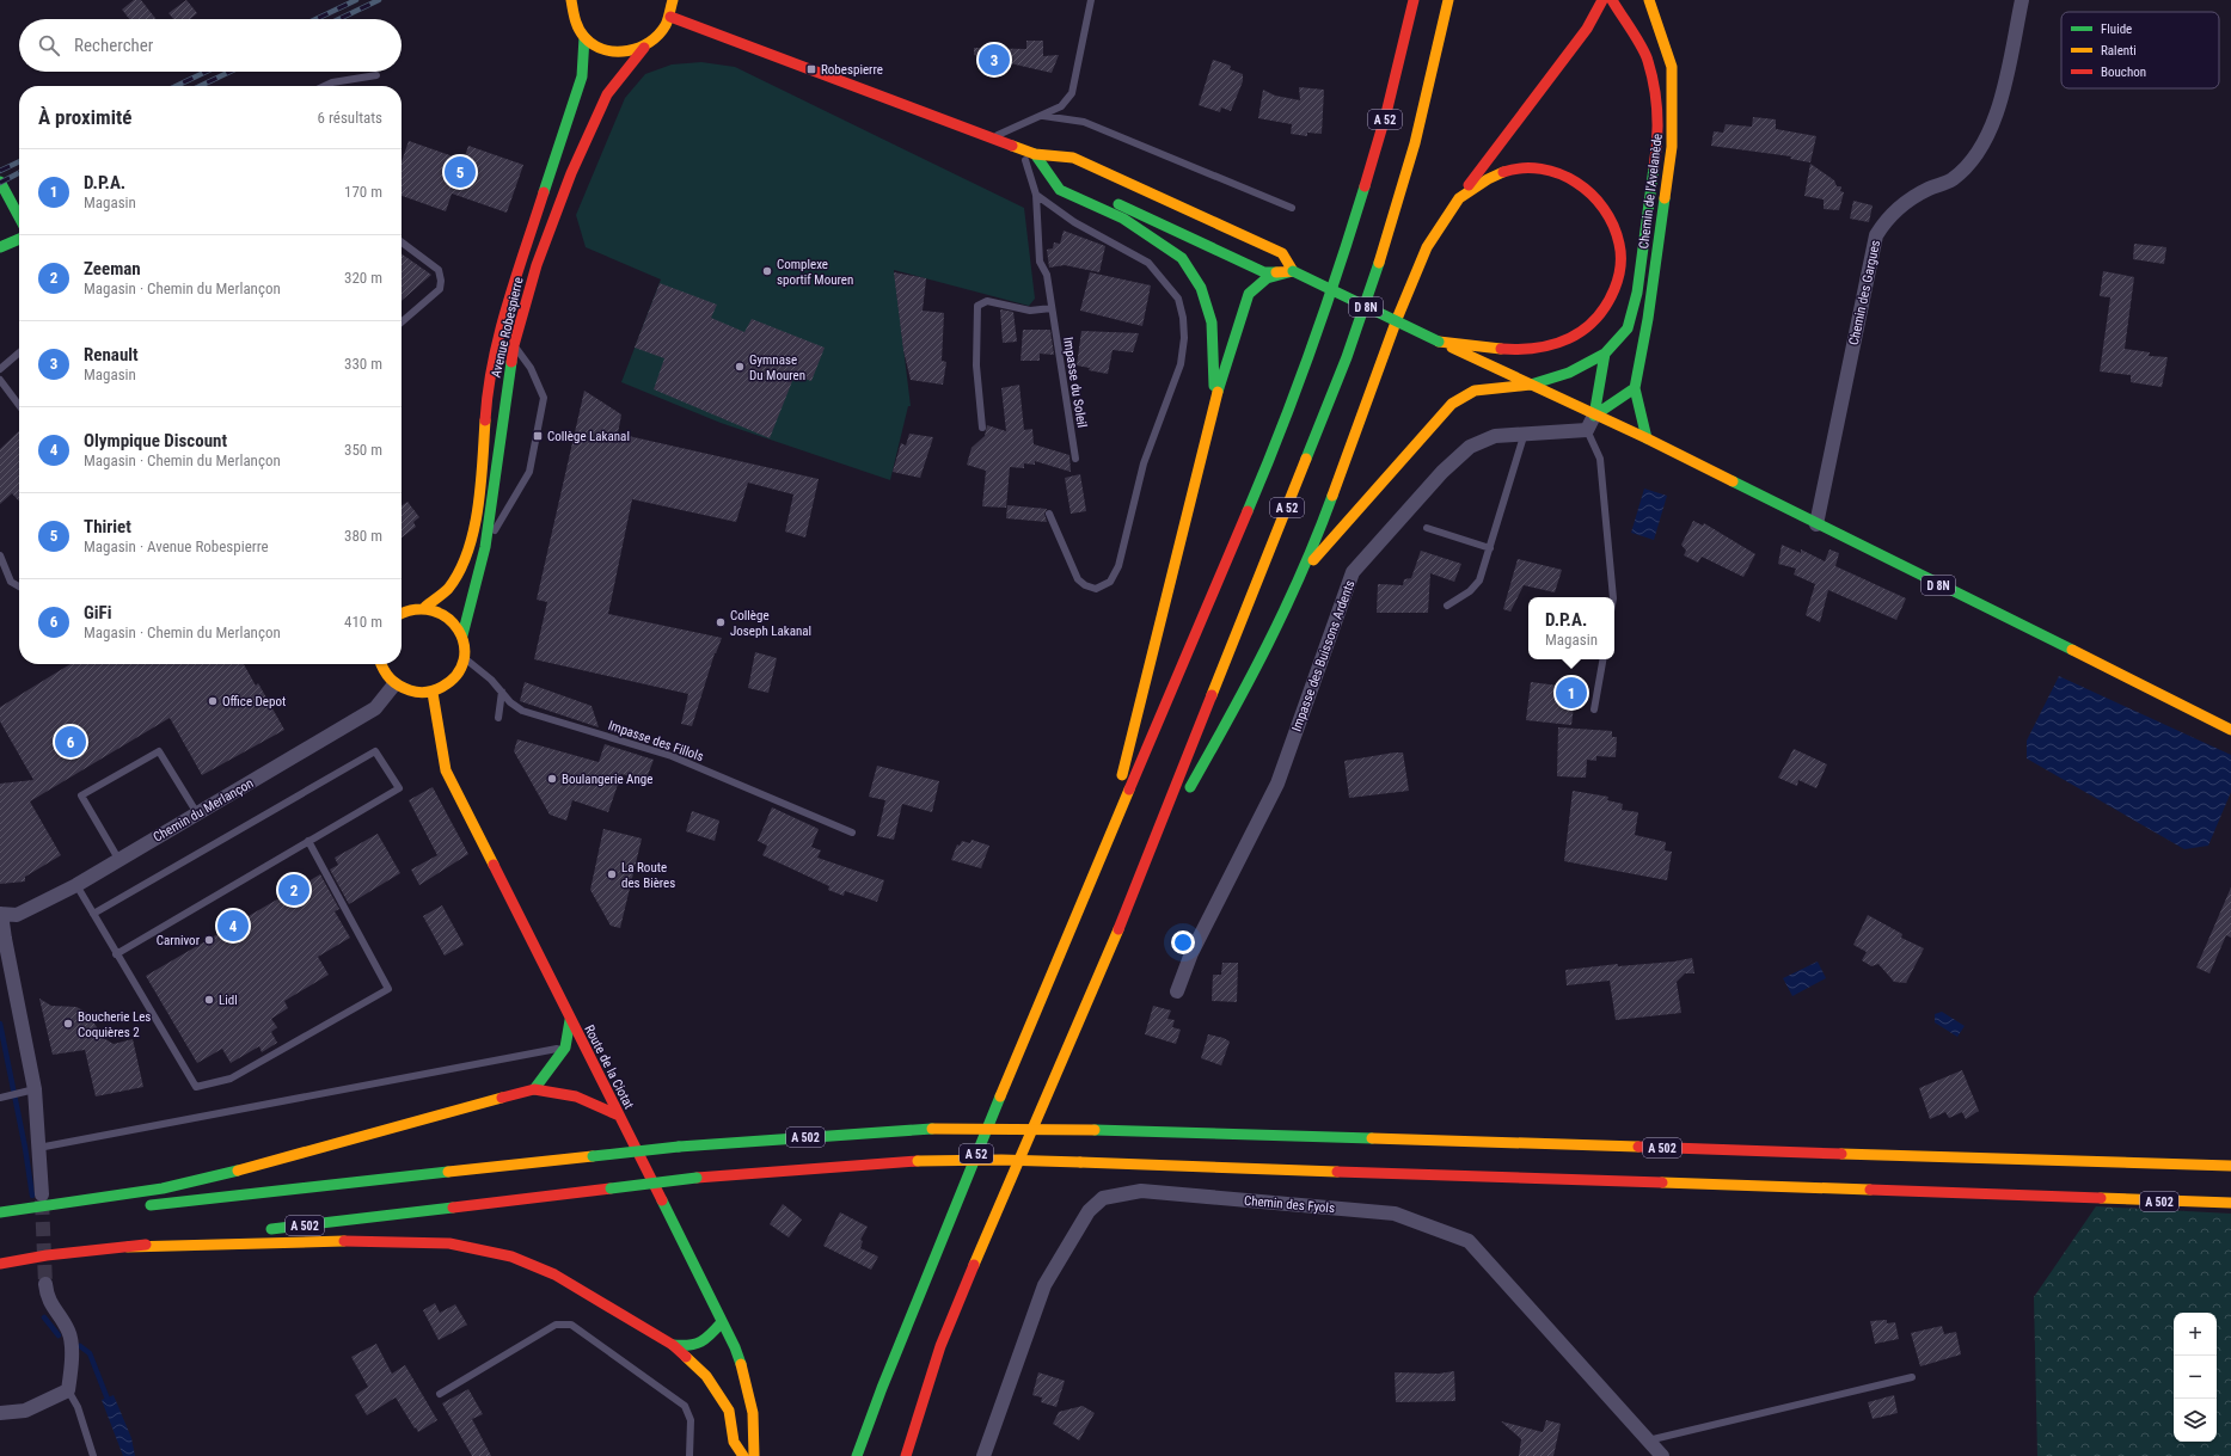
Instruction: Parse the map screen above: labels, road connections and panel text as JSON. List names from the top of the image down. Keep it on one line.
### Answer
{"streets":{"main road":["A 52","Chemin de l'Avelanède","D 8N","Avenue Robespierre","Route de la Ciotat","A 502"],"street":["Chemin des Gargues","Impasse des Buissons Ardents","Chemin du Merlançon","Chemin des Fyols"],"lane":["Impasse du Soleil","Impasse des Fillols"]},"crossings":[["Chemin de l'Avelanède","D 8N"],["Chemin des Gargues","D 8N"],["D 8N","Avenue Robespierre"],["D 8N","Impasse du Soleil"],["Avenue Robespierre","Impasse des Fillols"]],"places":{"transit":["Robespierre","Collège Lakanal"],"other":["Complexe sportif Mouren","Gymnase Du Mouren","Collège Joseph Lakanal","Office Depot","Boulangerie Ange","La Route des Bières","Carnivor","Lidl","Boucherie Les Coquières 2"]},"legend":["Fluide","Ralenti","Bouchon"],"page":{"search":"Rechercher","pins":["3","5","1","6","2","4"],"heading":["À proximité","6 résultats"],"list":[{"mark":"1","name":"D.P.A.","note":"Magasin","value":"170 m"},{"mark":"2","name":"Zeeman","note":"Magasin · Chemin du Merlançon","value":"320 m"},{"mark":"3","name":"Renault","note":"Magasin","value":"330 m"},{"mark":"4","name":"Olympique Discount","note":"Magasin · Chemin du Merlançon","value":"350 m"},{"mark":"5","name":"Thiriet","note":"Magasin · Avenue Robespierre","value":"380 m"},{"mark":"6","name":"GiFi","note":"Magasin · Chemin du Merlançon","value":"410 m"}],"popup":["D.P.A.","Magasin"],"map_buttons":["+","−"]}}
